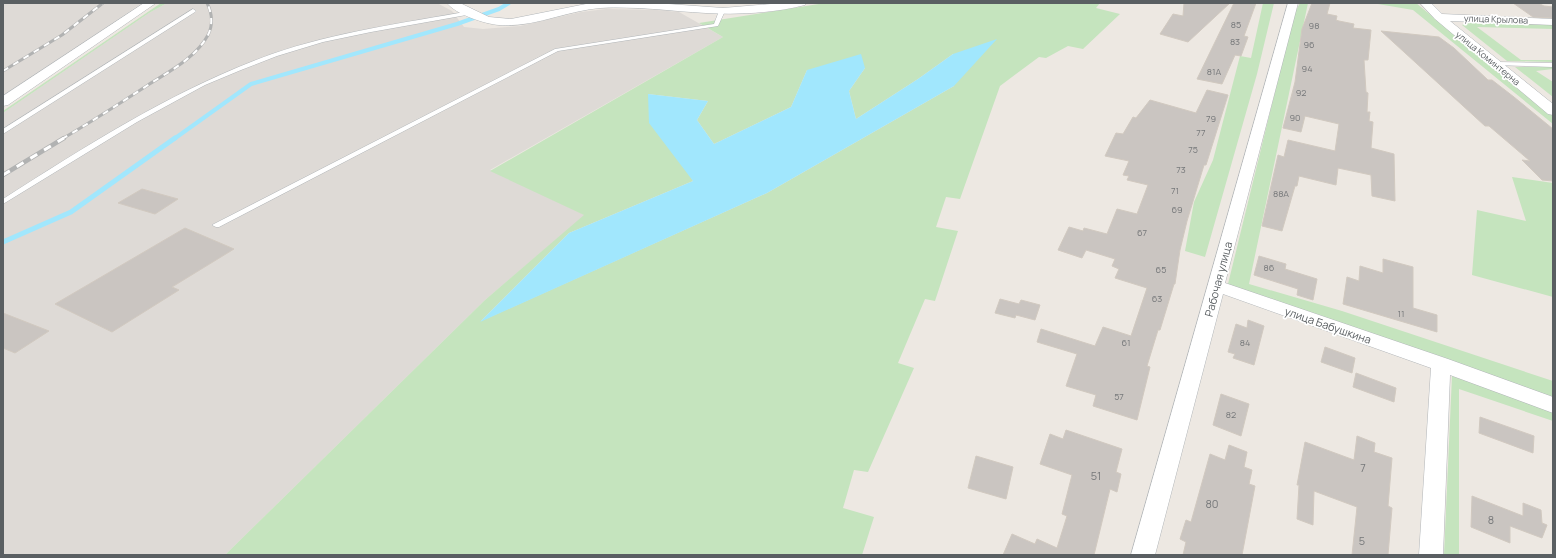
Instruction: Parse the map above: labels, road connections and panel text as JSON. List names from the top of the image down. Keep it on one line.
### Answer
{"streets":{"street":["улица Крылова","улица Коминтерна","Рабочая улица","улица Бабушкина"]},"crossings":[["улица Крылова","улица Коминтерна"],["Рабочая улица","улица Бабушкина"]],"house_numbers":["85","98","83","96","94","81А","92","90","79","77","75","73","71","88А","69","67","86","65","63","11","61","84","57","82","7","51","80","8","5"]}
